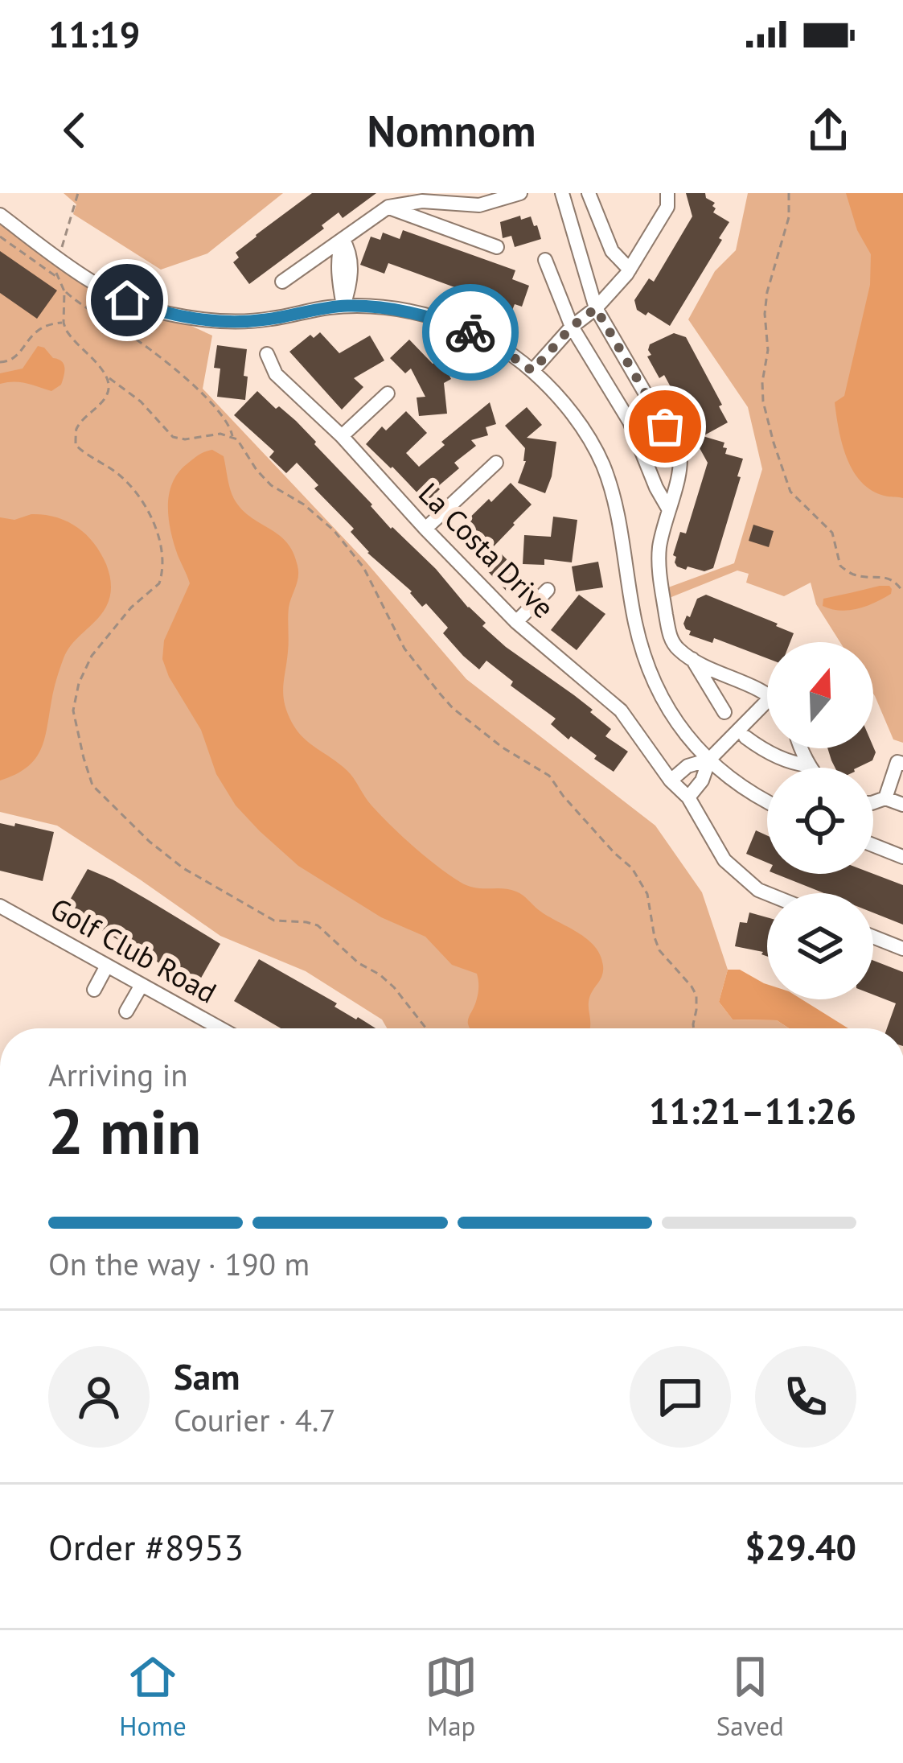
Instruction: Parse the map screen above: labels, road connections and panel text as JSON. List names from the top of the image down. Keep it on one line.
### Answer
{"streets":{"street":["La Costa Drive","Golf Club Road"]},"north":"top","page":{"status":"11:19","header":"Nomnom","heading":["2 min","Arriving in","11:21–11:26"],"panel":["Sam","Courier · 4.7","Order #8953","$29.40"],"bar":"On the way · 190 m","tabs":["Home","Map","Saved"]}}
